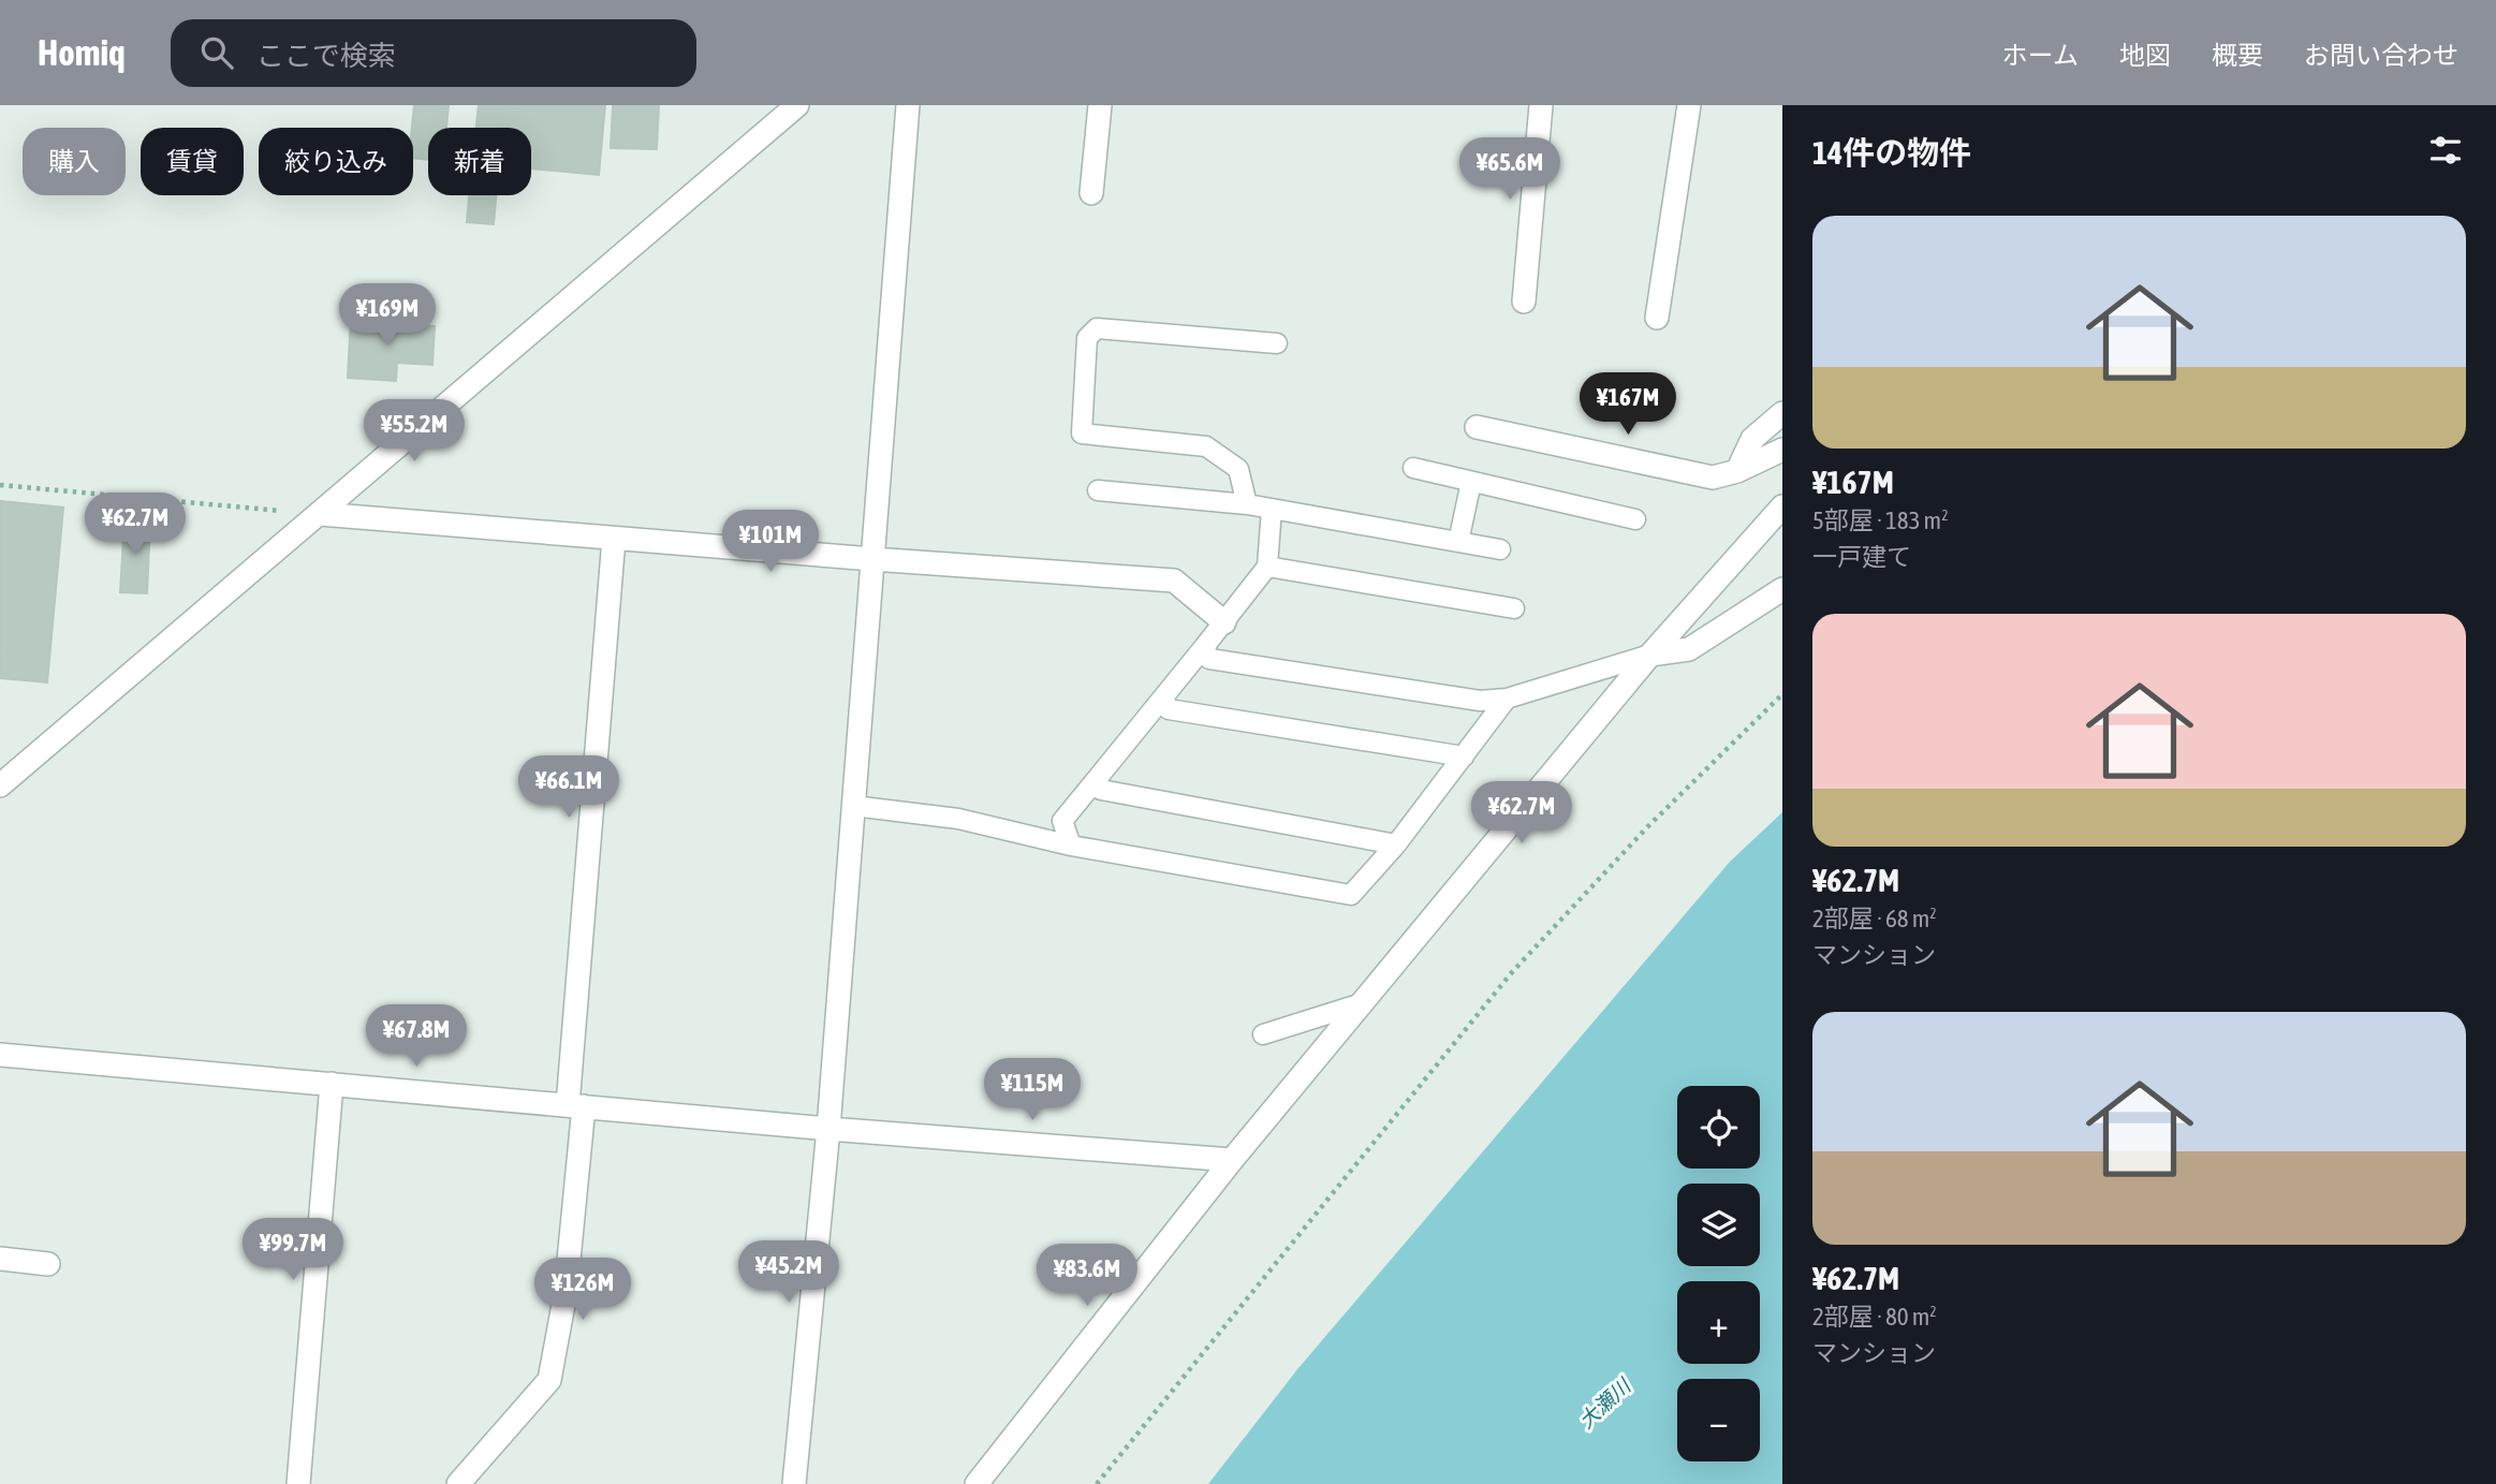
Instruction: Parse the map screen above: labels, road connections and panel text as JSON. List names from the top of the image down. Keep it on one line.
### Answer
{"water":["大瀬川"],"page":{"header":"Homiq","search":"ここで検索","nav":["ホーム","地図","概要","お問い合わせ"],"heading":"14件の物件","chip":["購入","賃貸","絞り込み","新着"],"price":["¥65.6M","¥169M","¥167M","¥55.2M","¥62.7M","¥101M","¥66.1M","¥62.7M","¥67.8M","¥115M","¥99.7M","¥45.2M","¥83.6M","¥126M"],"list":[{"name":"¥167M","note":"5部屋 · 183 m² · 一戸建て"},{"name":"¥62.7M","note":"2部屋 · 68 m² · マンション"},{"name":"¥62.7M","note":"2部屋 · 80 m² · マンション"}],"map_buttons":["+","−"]}}
